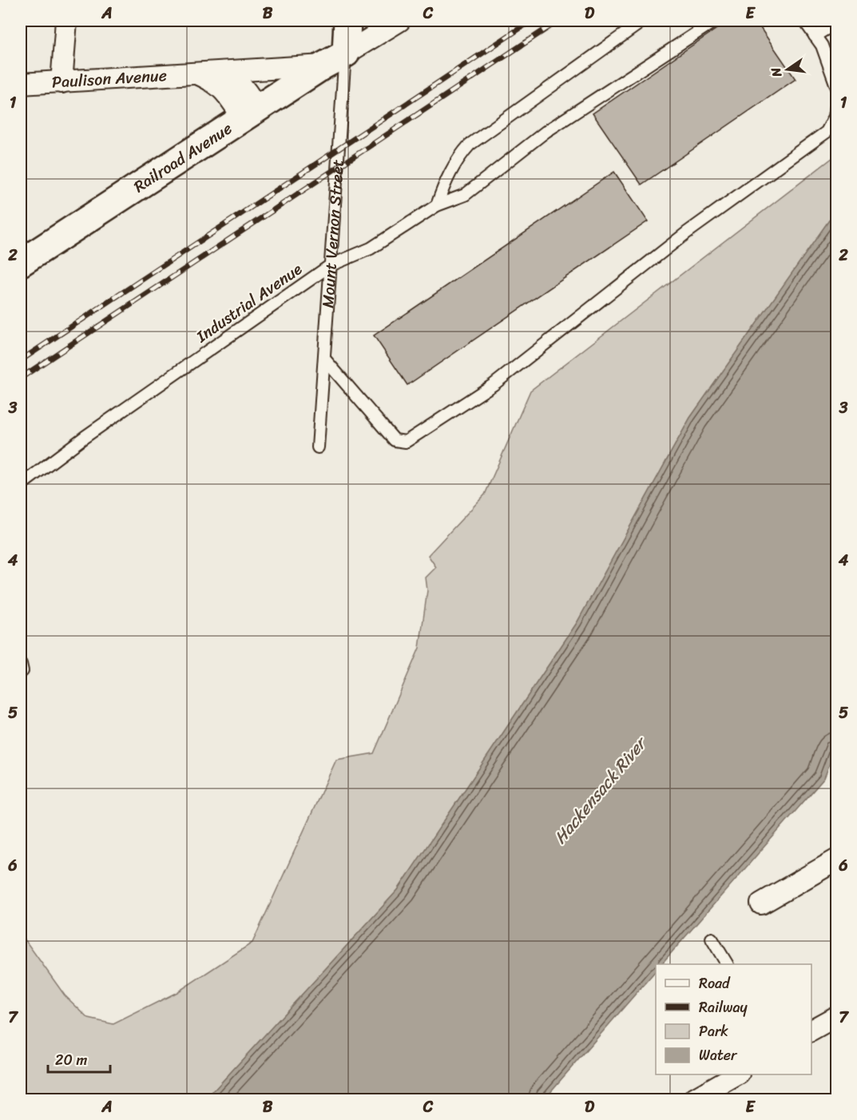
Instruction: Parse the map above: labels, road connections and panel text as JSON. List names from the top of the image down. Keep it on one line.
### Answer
{"streets":{"main road":["Railroad Avenue","Mount Vernon Street"],"street":["Paulison Avenue"],"lane":["Industrial Avenue"]},"crossings":[["Paulison Avenue","Railroad Avenue"],["Railroad Avenue","Mount Vernon Street"],["Mount Vernon Street","Industrial Avenue"]],"water":["Hackensack River"],"legend":["Road","Railway","Park","Water"],"scale_bar":"20 m","north":"left","grid":{"columns":["A","B","C","D","E"],"rows":["1","2","3","4","5","6","7"]}}
